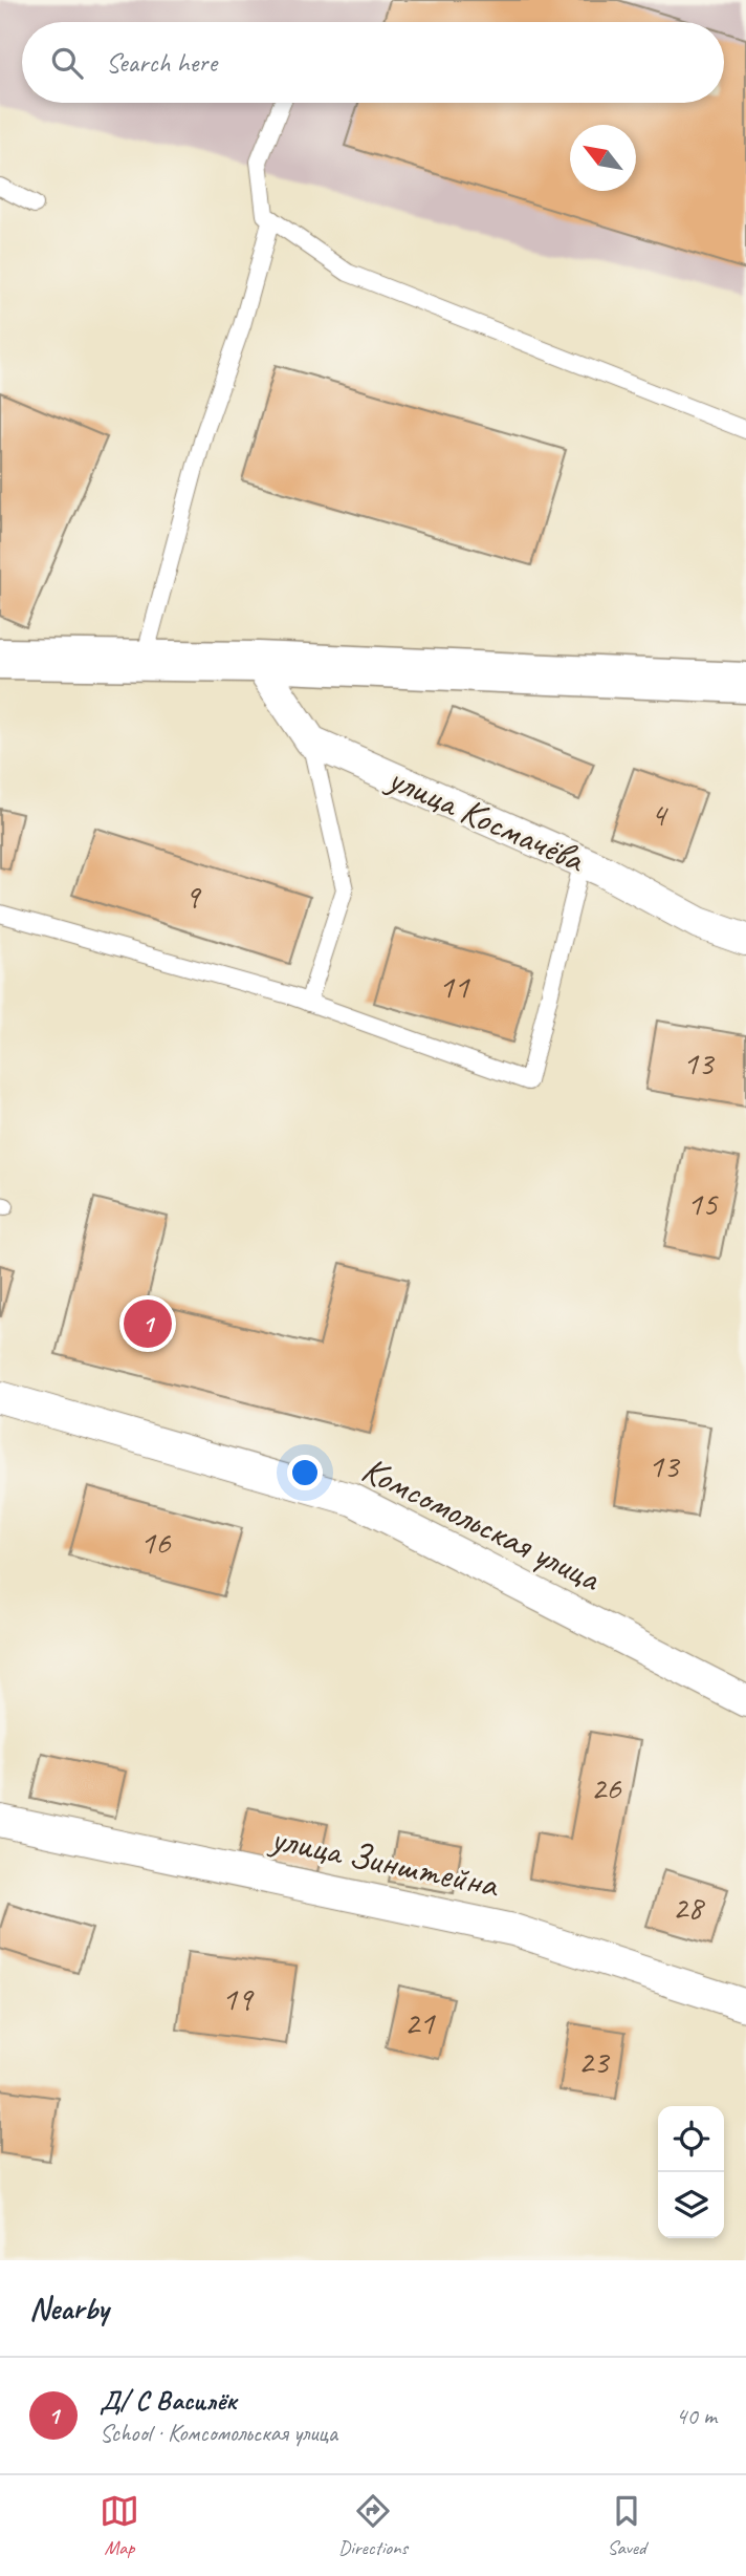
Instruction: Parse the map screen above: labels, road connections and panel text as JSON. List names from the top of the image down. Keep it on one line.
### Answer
{"streets":{"street":["улица Космачёва","Комсомольская улица","улица Зинштейна"]},"house_numbers":["4","9","11","13","15","13","16","26","28","19","21","23"],"north":"top left","page":{"search":"Search here","pins":"1","heading":"Nearby","list":[{"mark":"1","name":"Д/ С Василёк","note":"School · Комсомольская улица","value":"40 m"}],"nav":["Map","Directions","Saved"]}}
